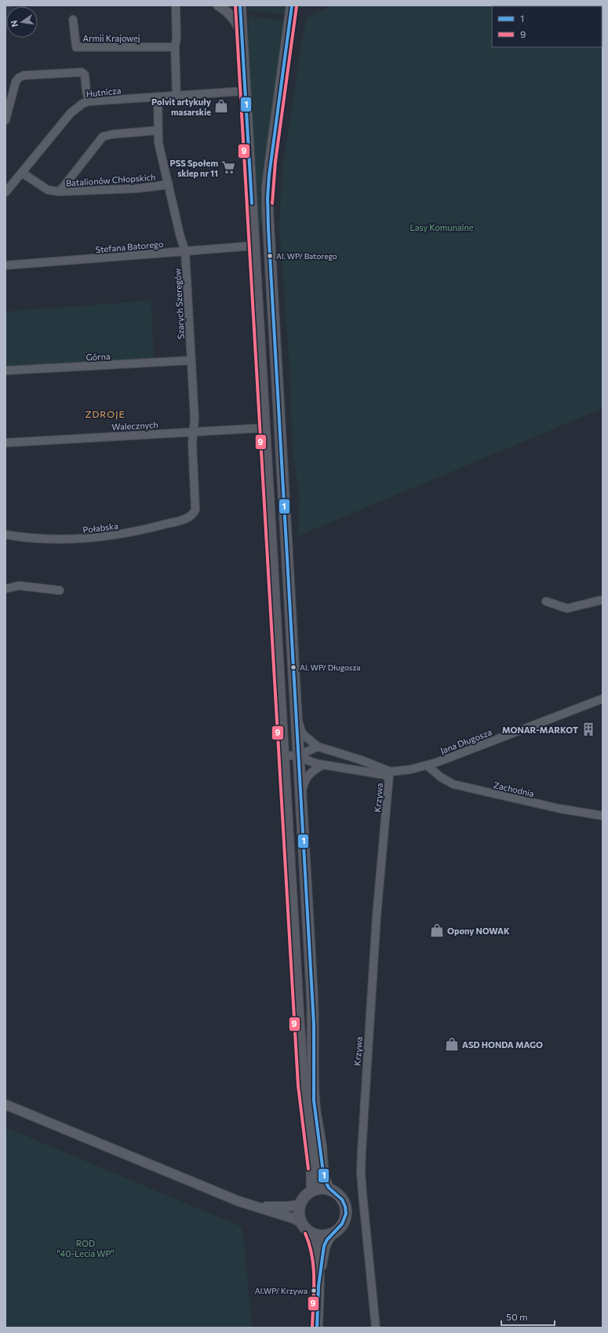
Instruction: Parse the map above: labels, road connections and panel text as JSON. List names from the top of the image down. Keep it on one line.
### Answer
{"streets":{"street":["Armii Krajowej","Hutnicza","Batalionów Chłopskich","Stefana Batorego","Szarych Szeregów","Górna","Walecznych","Połabska","Jana Długosza","Zachodnia","Krzywa"]},"crossings":[["Hutnicza","Batalionów Chłopskich"],["Hutnicza","Szarych Szeregów"],["Batalionów Chłopskich","Szarych Szeregów"],["Stefana Batorego","Szarych Szeregów"],["Szarych Szeregów","Górna"],["Szarych Szeregów","Walecznych"],["Szarych Szeregów","Połabska"],["Jana Długosza","Zachodnia"],["Jana Długosza","Krzywa"]],"districts":["ZDROJE"],"parks":["Lasy Komunalne","ROD \"40-Lecia WP\""],"places":{"shop":["Polvit artykuły masarskie","Opony NOWAK","ASD HONDA MAGO"],"supermarket":["PSS Społem sklep nr 11"],"other":["Al. WP/ Batorego","Al. WP/ Długosza","Al.WP/ Krzywa"],"building":["MONAR-MARKOT"]},"lines":["transit line 1","transit line 9"],"legend":["1","9"],"scale_bar":"50 m","north":"left"}
